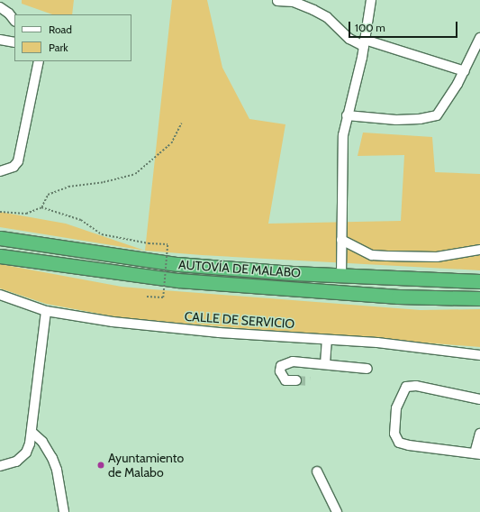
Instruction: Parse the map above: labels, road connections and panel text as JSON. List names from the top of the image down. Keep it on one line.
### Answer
{"streets":{"highway":["AUTOVÍA DE MALABO"],"street":["CALLE DE SERVICIO"]},"places":["Ayuntamiento de Malabo"],"legend":["Road","Park"],"scale_bar":"100 m"}
